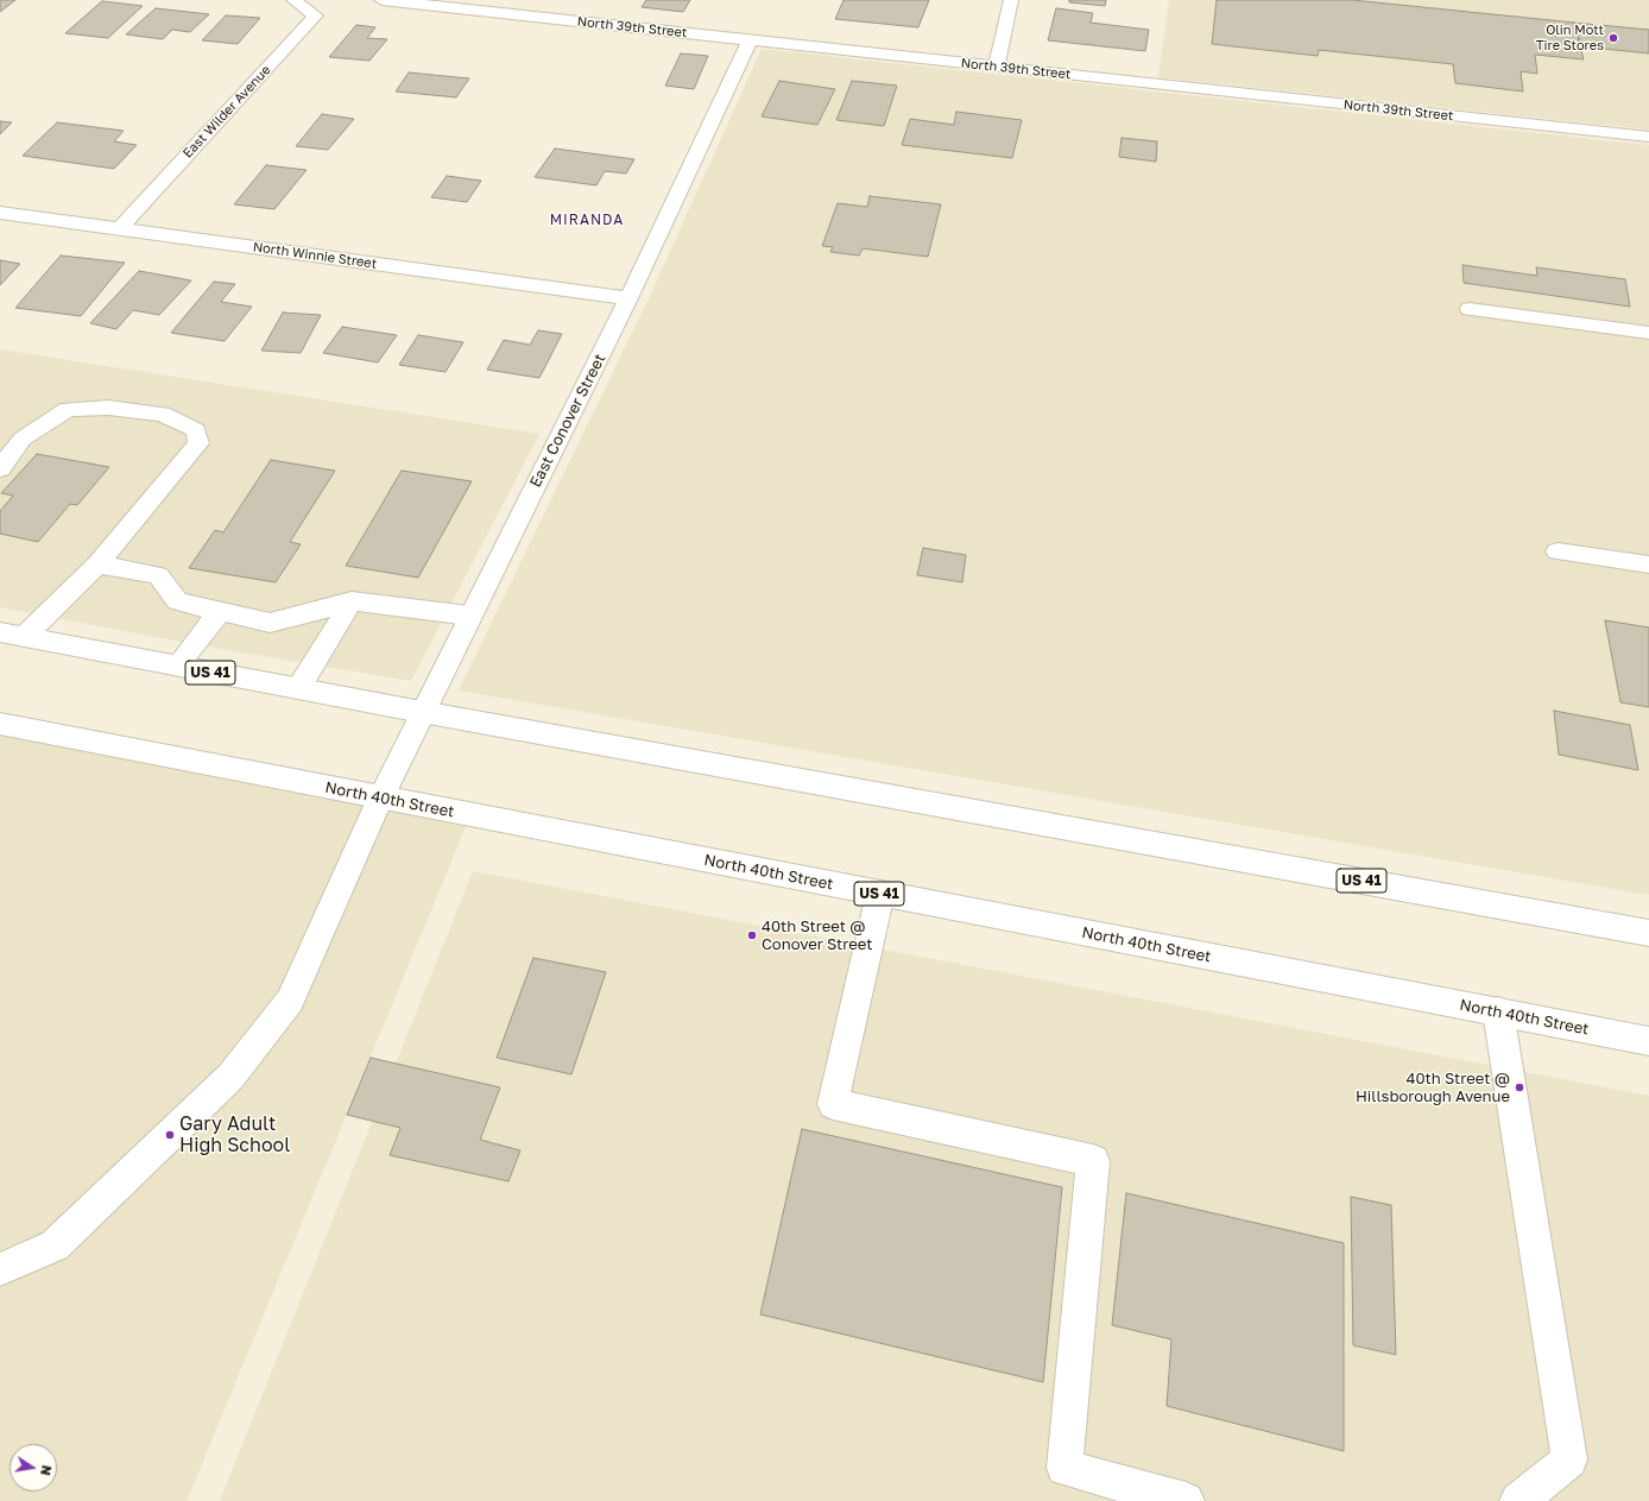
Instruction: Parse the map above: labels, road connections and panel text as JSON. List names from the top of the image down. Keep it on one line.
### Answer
{"streets":{"street":["North 39th Street","East Wilder Avenue","North Winnie Street","East Conover Street","US 41","North 40th Street"]},"crossings":[["North 39th Street","East Conover Street"],["East Wilder Avenue","North Winnie Street"],["North Winnie Street","East Conover Street"],["East Conover Street","US 41"],["East Conover Street","North 40th Street"]],"districts":["MIRANDA"],"places":["Olin Mott Tire Stores","40th Street @ Conover Street","40th Street @ Hillsborough Avenue","Gary Adult High School"],"north":"right"}
